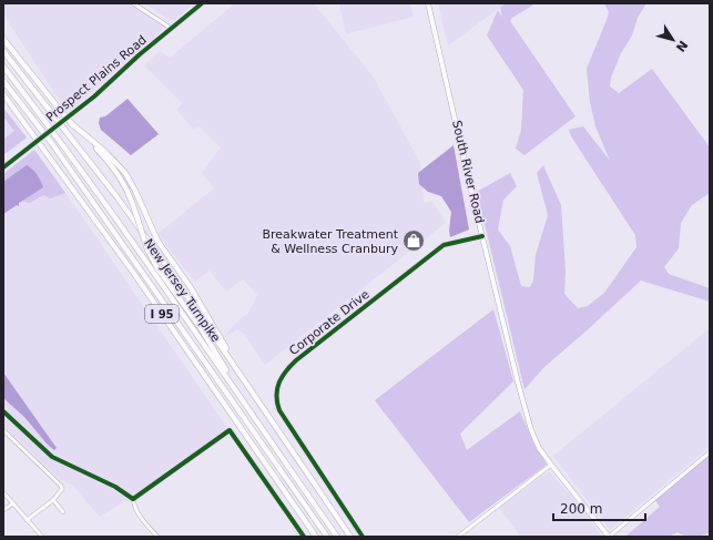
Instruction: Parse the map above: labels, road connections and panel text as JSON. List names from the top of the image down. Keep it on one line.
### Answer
{"streets":{"highway":["New Jersey Turnpike","I 95"],"main road":["South River Road"],"street":["Prospect Plains Road","Corporate Drive"]},"crossings":[["South River Road","Corporate Drive"]],"places":{"shop":["Breakwater Treatment & Wellness Cranbury"]},"scale_bar":"200 m","north":"bottom right"}
